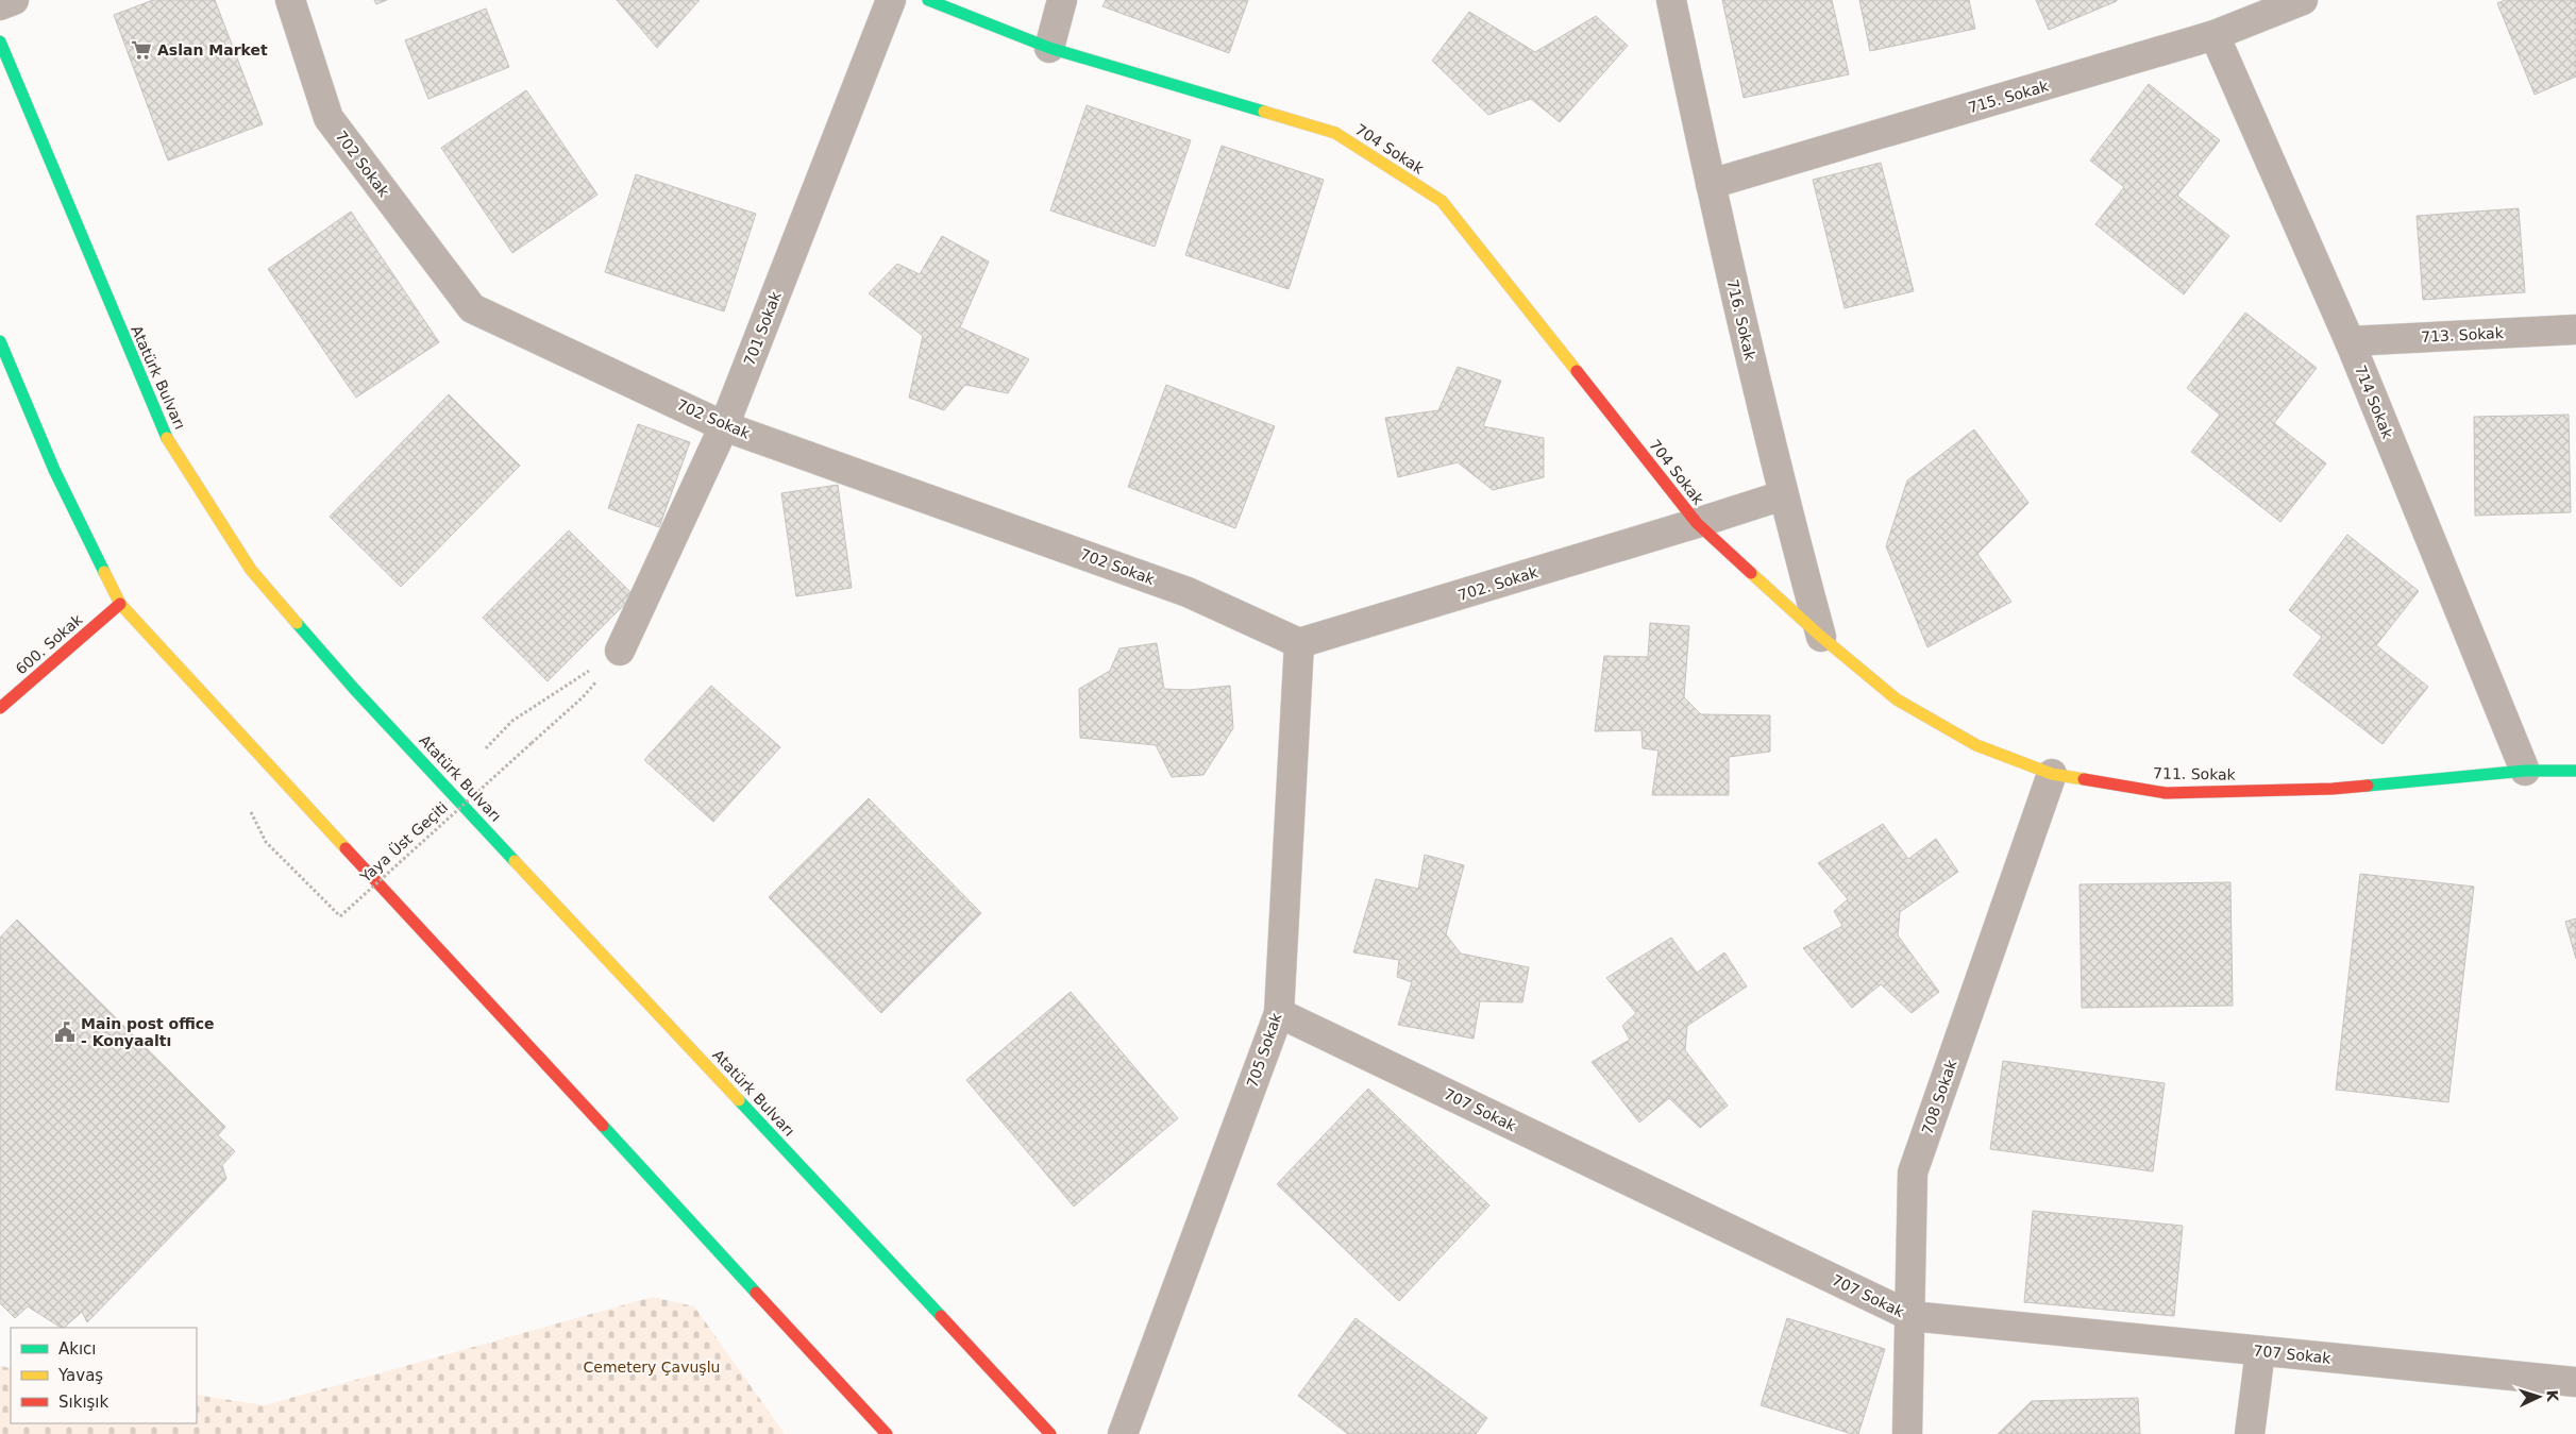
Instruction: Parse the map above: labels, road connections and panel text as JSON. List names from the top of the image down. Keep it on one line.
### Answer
{"streets":{"main road":["704 Sokak","Atatürk Bulvarı","600. Sokak","711. Sokak"],"street":["715. Sokak","702 Sokak","716. Sokak","701 Sokak","713. Sokak","714 Sokak","702. Sokak","705 Sokak","708 Sokak","707 Sokak"],"path":["Yaya Üst Geçiti"]},"crossings":[["715. Sokak","716. Sokak"],["715. Sokak","714 Sokak"],["704 Sokak","716. Sokak"],["704 Sokak","702. Sokak"],["704 Sokak","711. Sokak"],["702 Sokak","701 Sokak"],["702 Sokak","702. Sokak"],["702 Sokak","705 Sokak"],["716. Sokak","702. Sokak"],["716. Sokak","711. Sokak"],["701 Sokak","Yaya Üst Geçiti"],["713. Sokak","714 Sokak"],["714 Sokak","711. Sokak"],["702. Sokak","705 Sokak"],["711. Sokak","708 Sokak"],["705 Sokak","707 Sokak"],["708 Sokak","707 Sokak"]],"parks":["Cemetery Çavuşlu"],"places":{"supermarket":["Aslan Market"],"public building":["Main post office - Konyaaltı"]},"legend":["Akıcı","Yavaş","Sıkışık"],"north":"right"}
